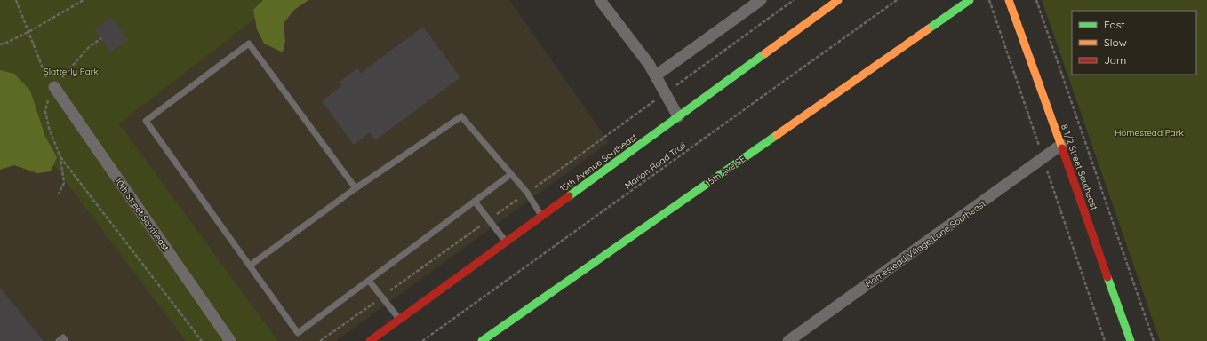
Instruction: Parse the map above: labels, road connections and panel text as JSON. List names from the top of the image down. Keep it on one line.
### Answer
{"streets":{"street":["15th Avenue Southeast","8 1/2 Street Southeast","15th Ave SE","10th Street Southeast","Homestead Village Lane Southeast"],"path":["Marion Road Trail"]},"crossings":[["8 1/2 Street Southeast","Homestead Village Lane Southeast"]],"parks":["Slatterly Park","Homestead Park"],"legend":["Fast","Slow","Jam"]}
